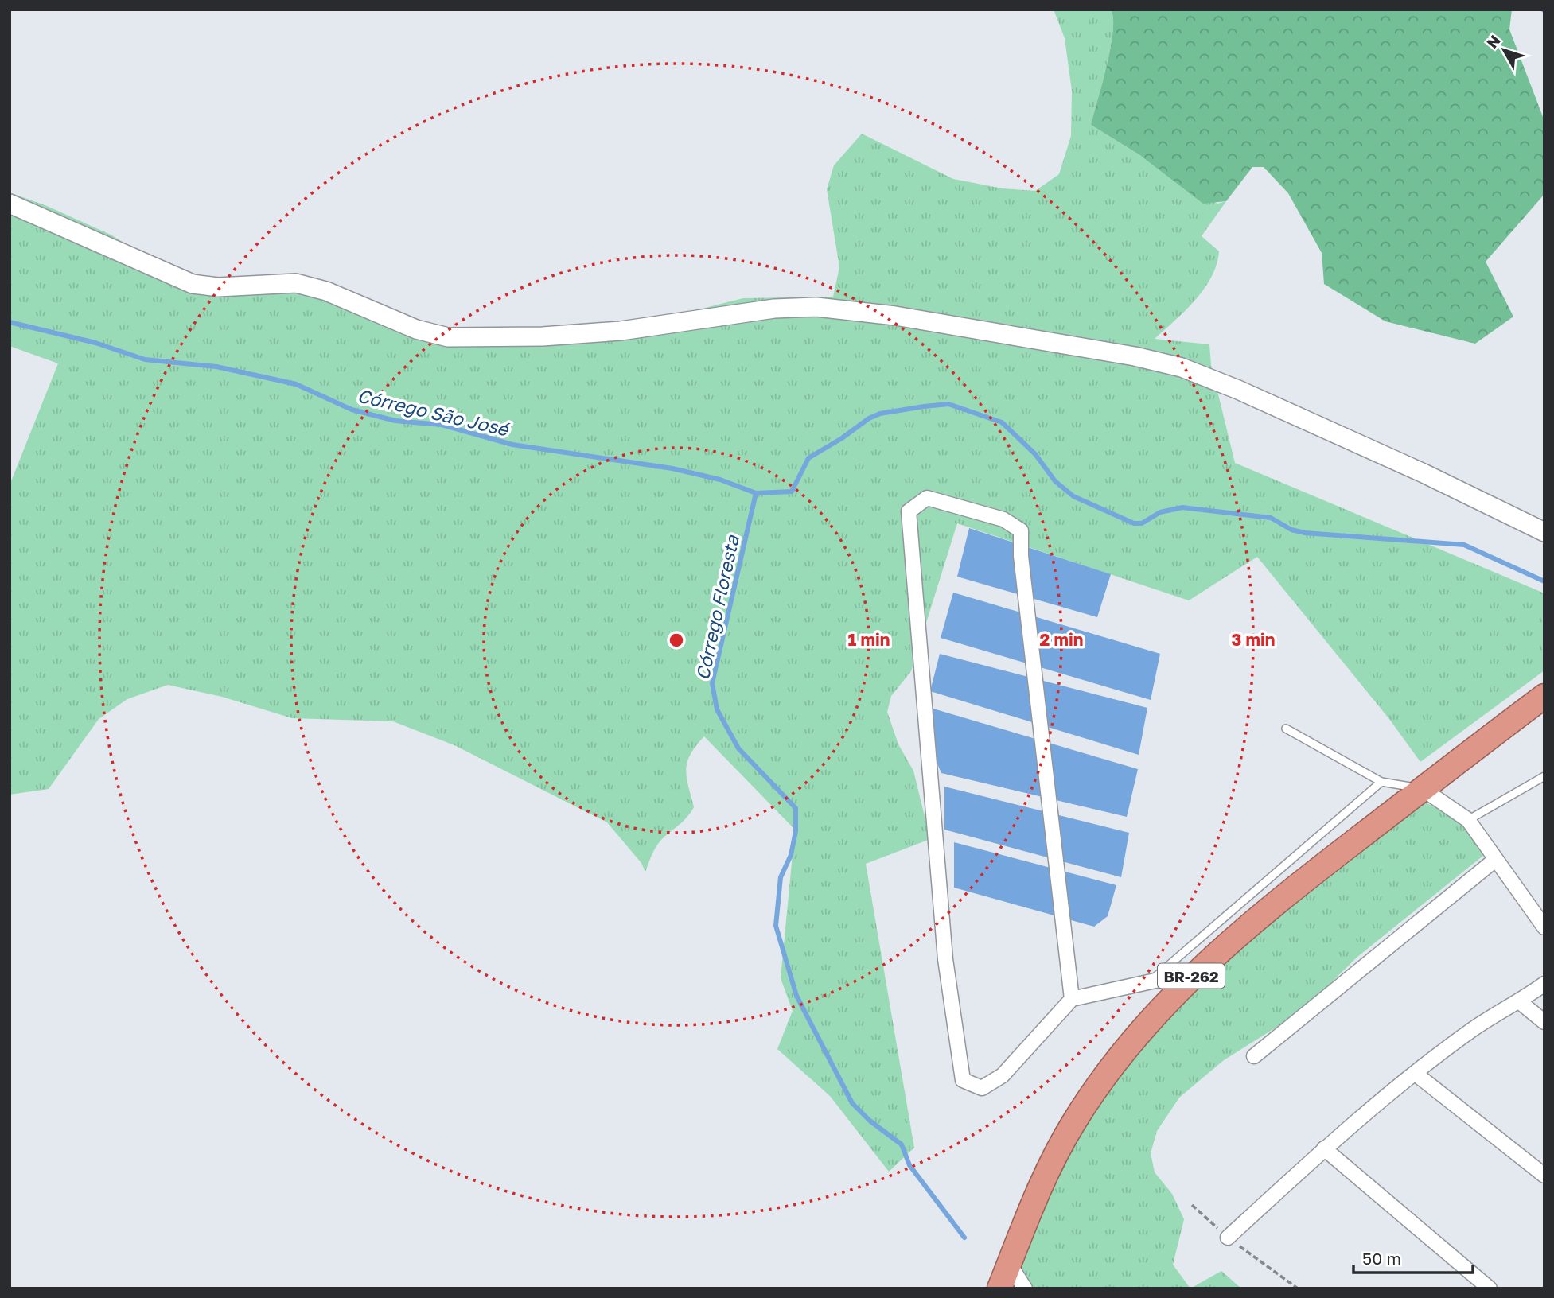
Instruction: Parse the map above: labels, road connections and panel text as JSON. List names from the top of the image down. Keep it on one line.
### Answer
{"streets":{"highway":["BR-262"]},"water":["Córrego São José","Córrego Floresta"],"scale_bar":"50 m","north":"top left","rings":["1 min","2 min","3 min"]}
